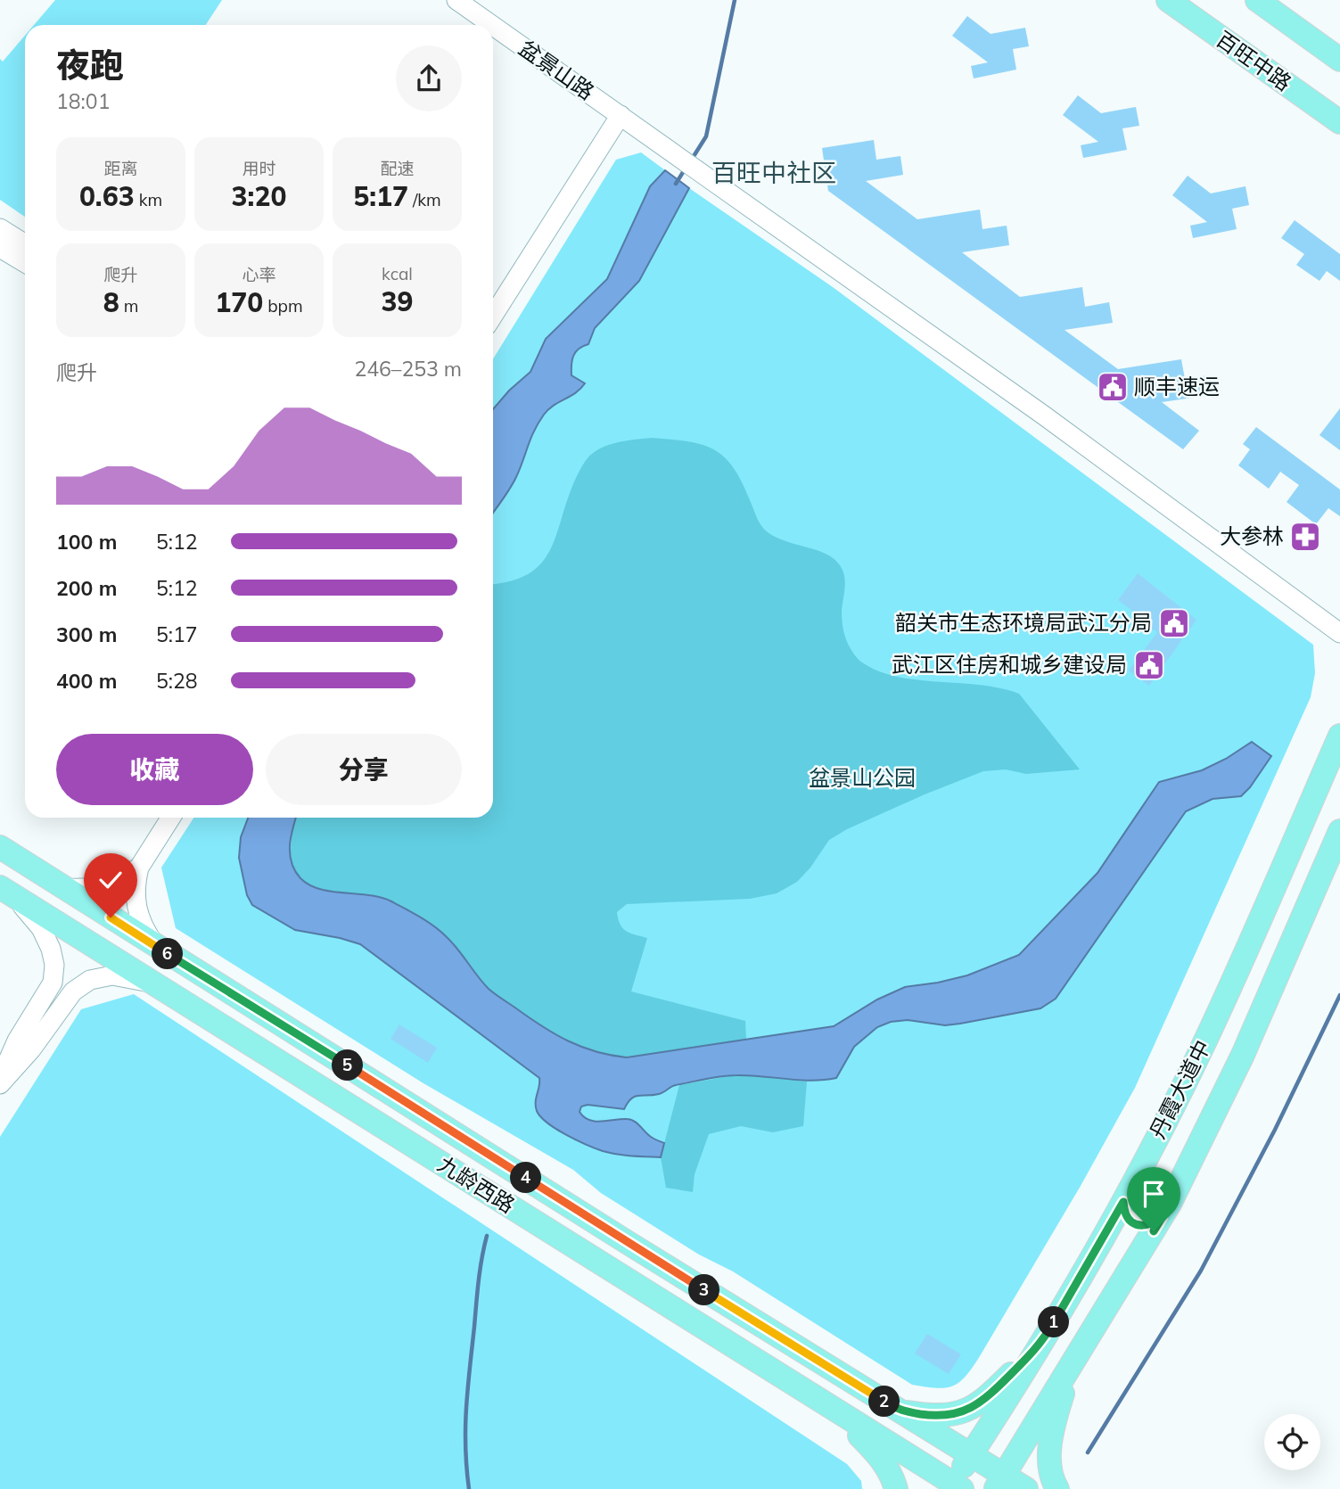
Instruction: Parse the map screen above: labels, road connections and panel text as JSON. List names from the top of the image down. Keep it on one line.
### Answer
{"streets":{"main road":["百旺中路","丹霞大道中","九龄西路"],"street":["盆景山路"]},"crossings":[["丹霞大道中","九龄西路"]],"districts":["百旺中社区"],"parks":["盆景山公园"],"places":{"public building":["顺丰速运","韶关市生态环境局武江分局","武江区住房和城乡建设局"],"pharmacy":["大参林"]},"page":{"heading":["夜跑","18:01"],"stats":[["距离","0.63 km"],["用时","3:20"],["配速","5:17 /km"],["爬升","8 m"],["心率","170 bpm"],["kcal","39"]],"chart":["爬升","246–253 m"],"list":[{"name":"100 m","note":"5:12"},{"name":"200 m","note":"5:12"},{"name":"300 m","note":"5:17"},{"name":"400 m","note":"5:28"}],"buttons":["收藏","分享"],"pins":["6","5","4","3","1","2"]}}
